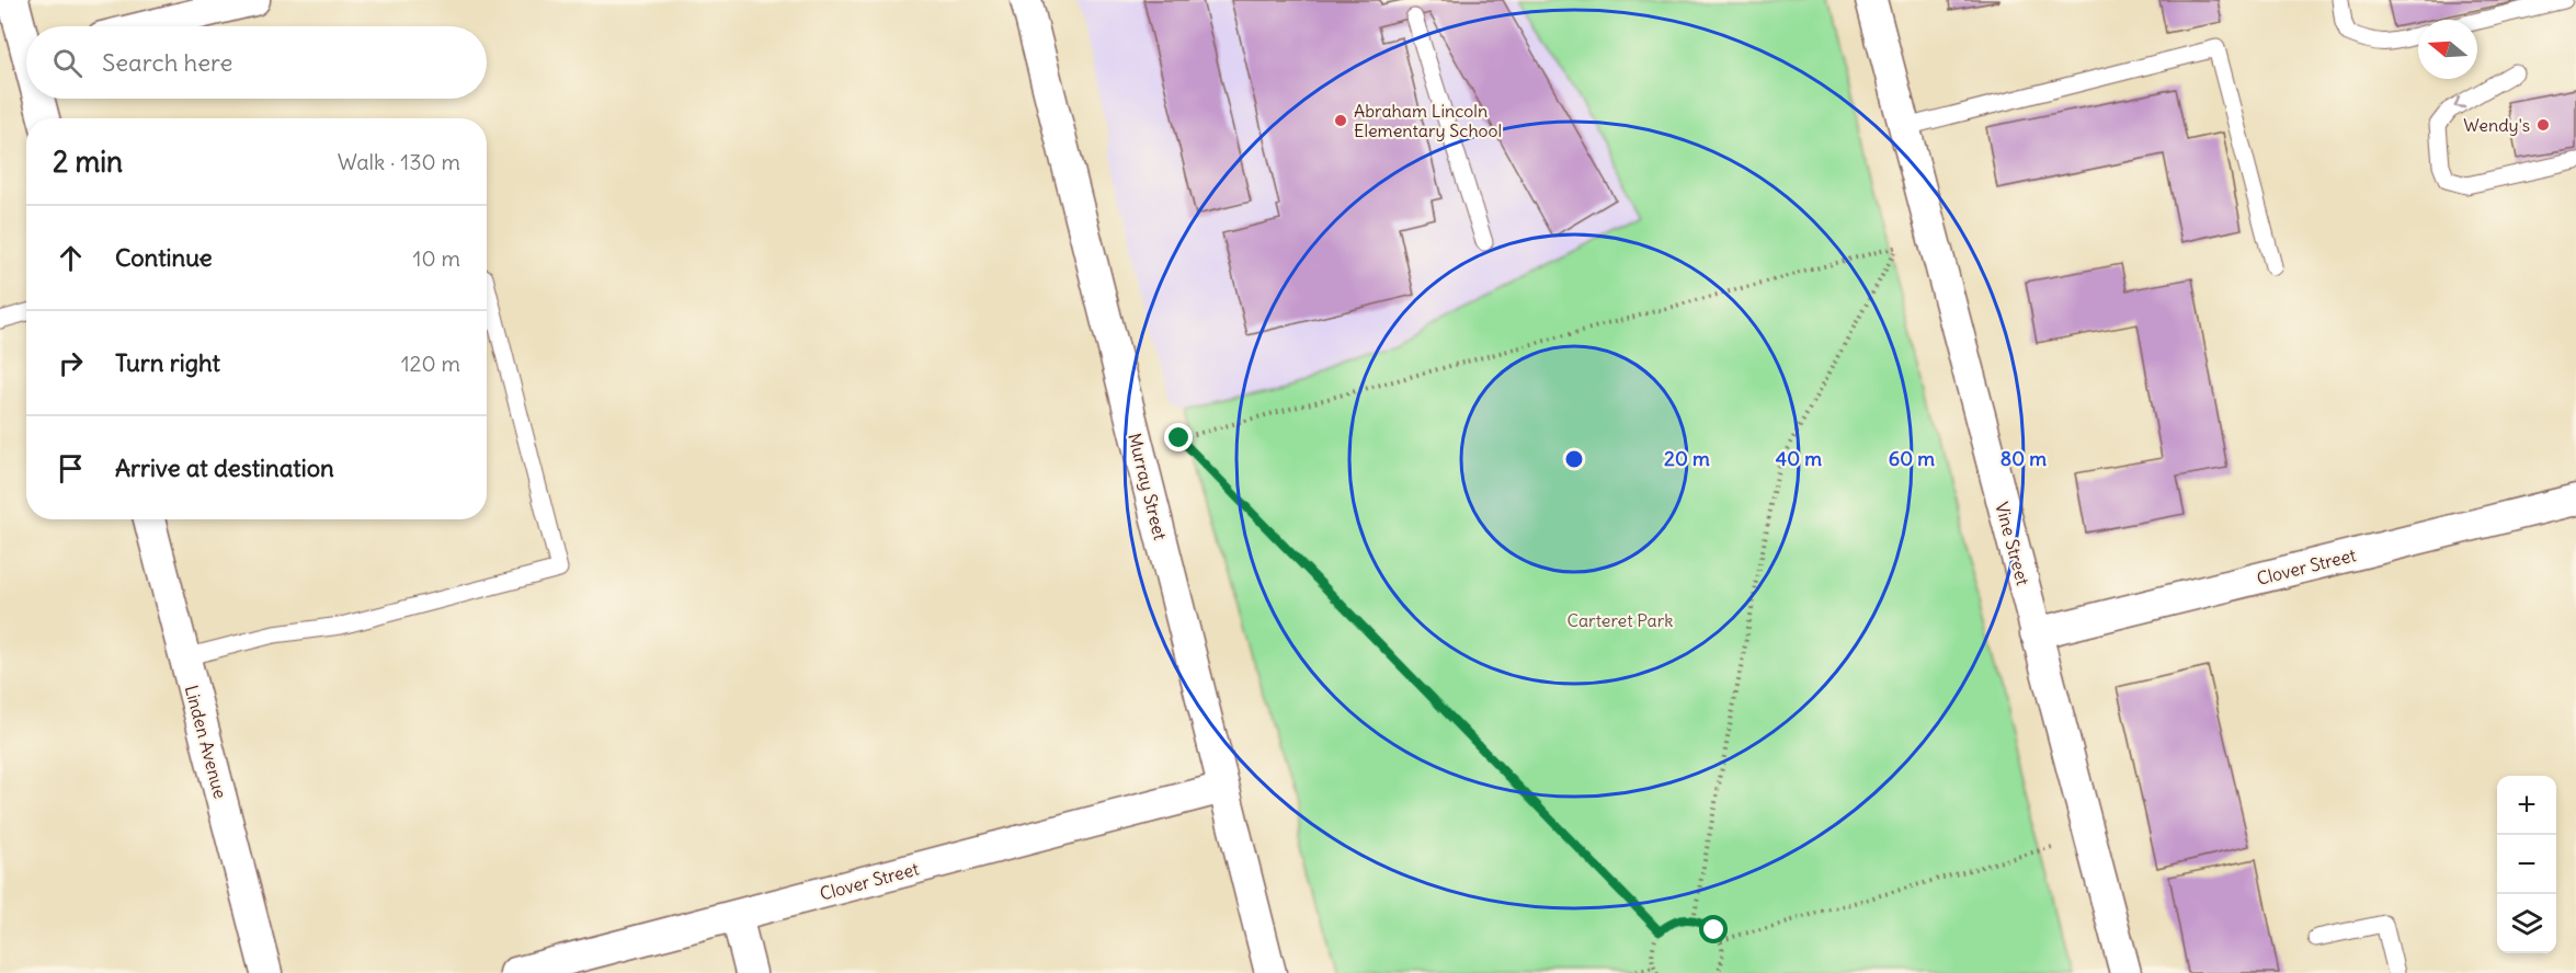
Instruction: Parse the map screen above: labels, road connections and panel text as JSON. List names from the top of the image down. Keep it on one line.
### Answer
{"streets":{"street":["Murray Street","Vine Street","Clover Street","Linden Avenue"]},"crossings":[["Murray Street","Clover Street"],["Vine Street","Clover Street"]],"parks":["Carteret Park"],"places":["Abraham Lincoln Elementary School","Wendy's"],"north":"left","page":{"search":"Search here","heading":["2 min","Walk · 130 m"],"list":[["Continue","10 m"],["Turn right","120 m"],"Arrive at destination"],"map_buttons":["+","−"]},"rings":["20 m","40 m","60 m","80 m"]}
